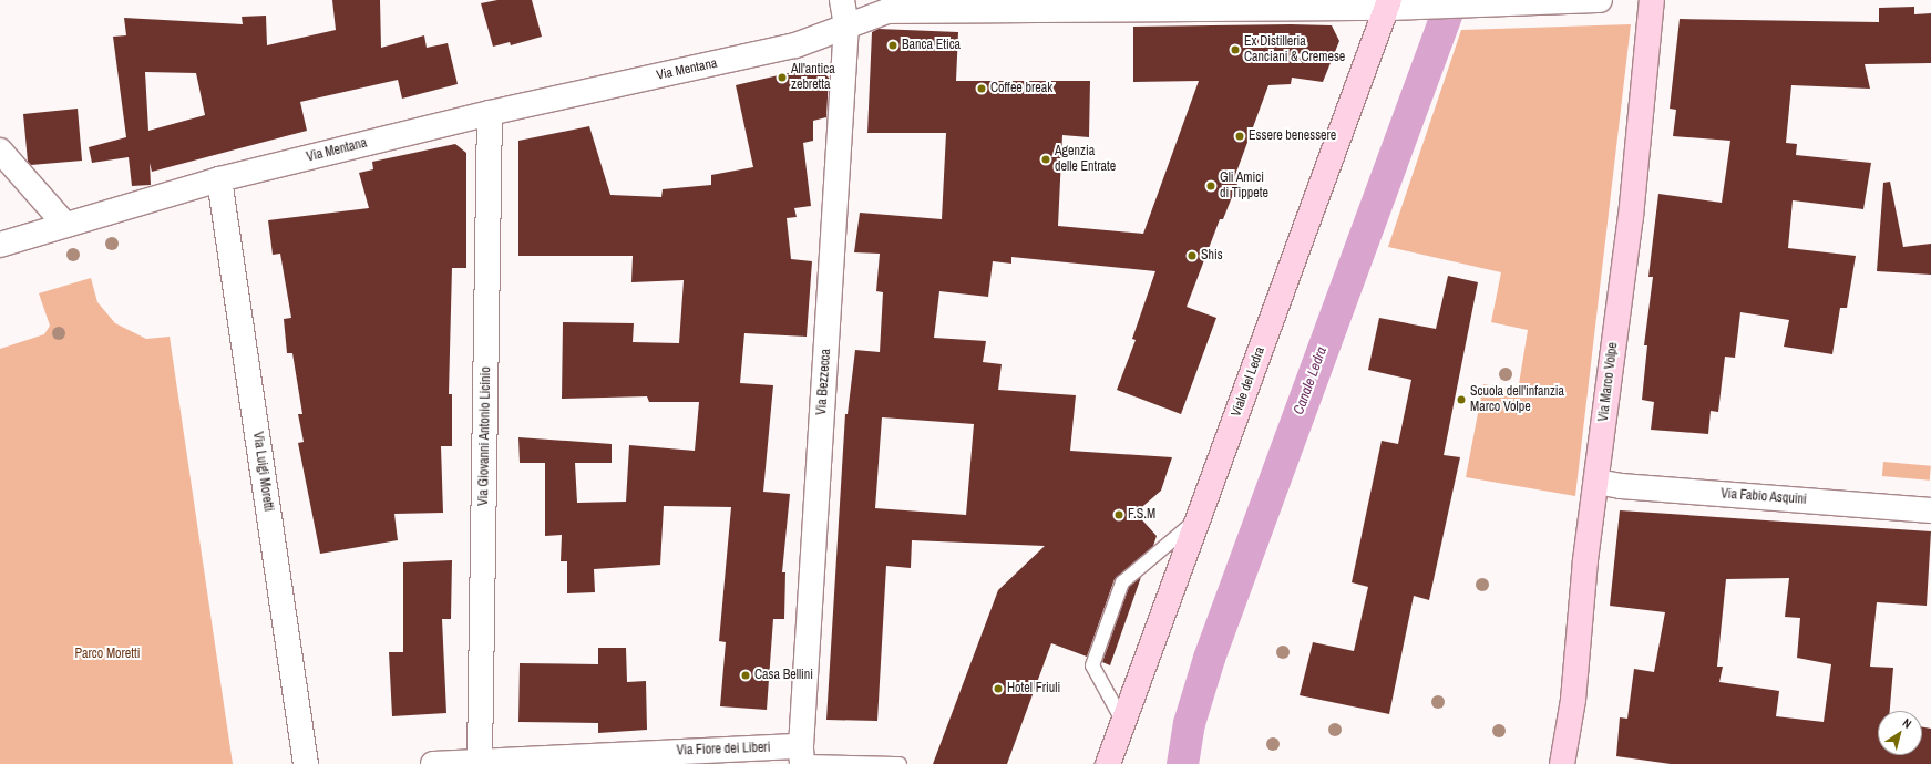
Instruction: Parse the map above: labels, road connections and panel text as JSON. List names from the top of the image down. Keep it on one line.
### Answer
{"streets":{"main road":["Viale del Ledra","Via Marco Volpe"],"street":["Via Mentana","Via Bezzecca","Via Giovanni Antonio Licinio","Via Luigi Moretti","Via Fabio Asquini","Via Fiore dei Liberi"]},"crossings":[["Via Mentana","Via Bezzecca"],["Via Mentana","Viale del Ledra"],["Via Mentana","Via Giovanni Antonio Licinio"],["Via Mentana","Via Luigi Moretti"],["Via Bezzecca","Via Fiore dei Liberi"],["Via Marco Volpe","Via Fabio Asquini"],["Via Giovanni Antonio Licinio","Via Fiore dei Liberi"]],"water":["Canale Ledra"],"parks":["Parco Moretti"],"places":["Banca Etica","Ex Distilleria Canciani & Cremese","All'antica zebretta","Coffee break","Essere benessere","Agenzia delle Entrate","Gli Amici di Tippete","Shis","Scuola dell'infanzia Marco Volpe","F.S.M","Casa Bellini","Hotel Friuli"],"north":"top right"}
